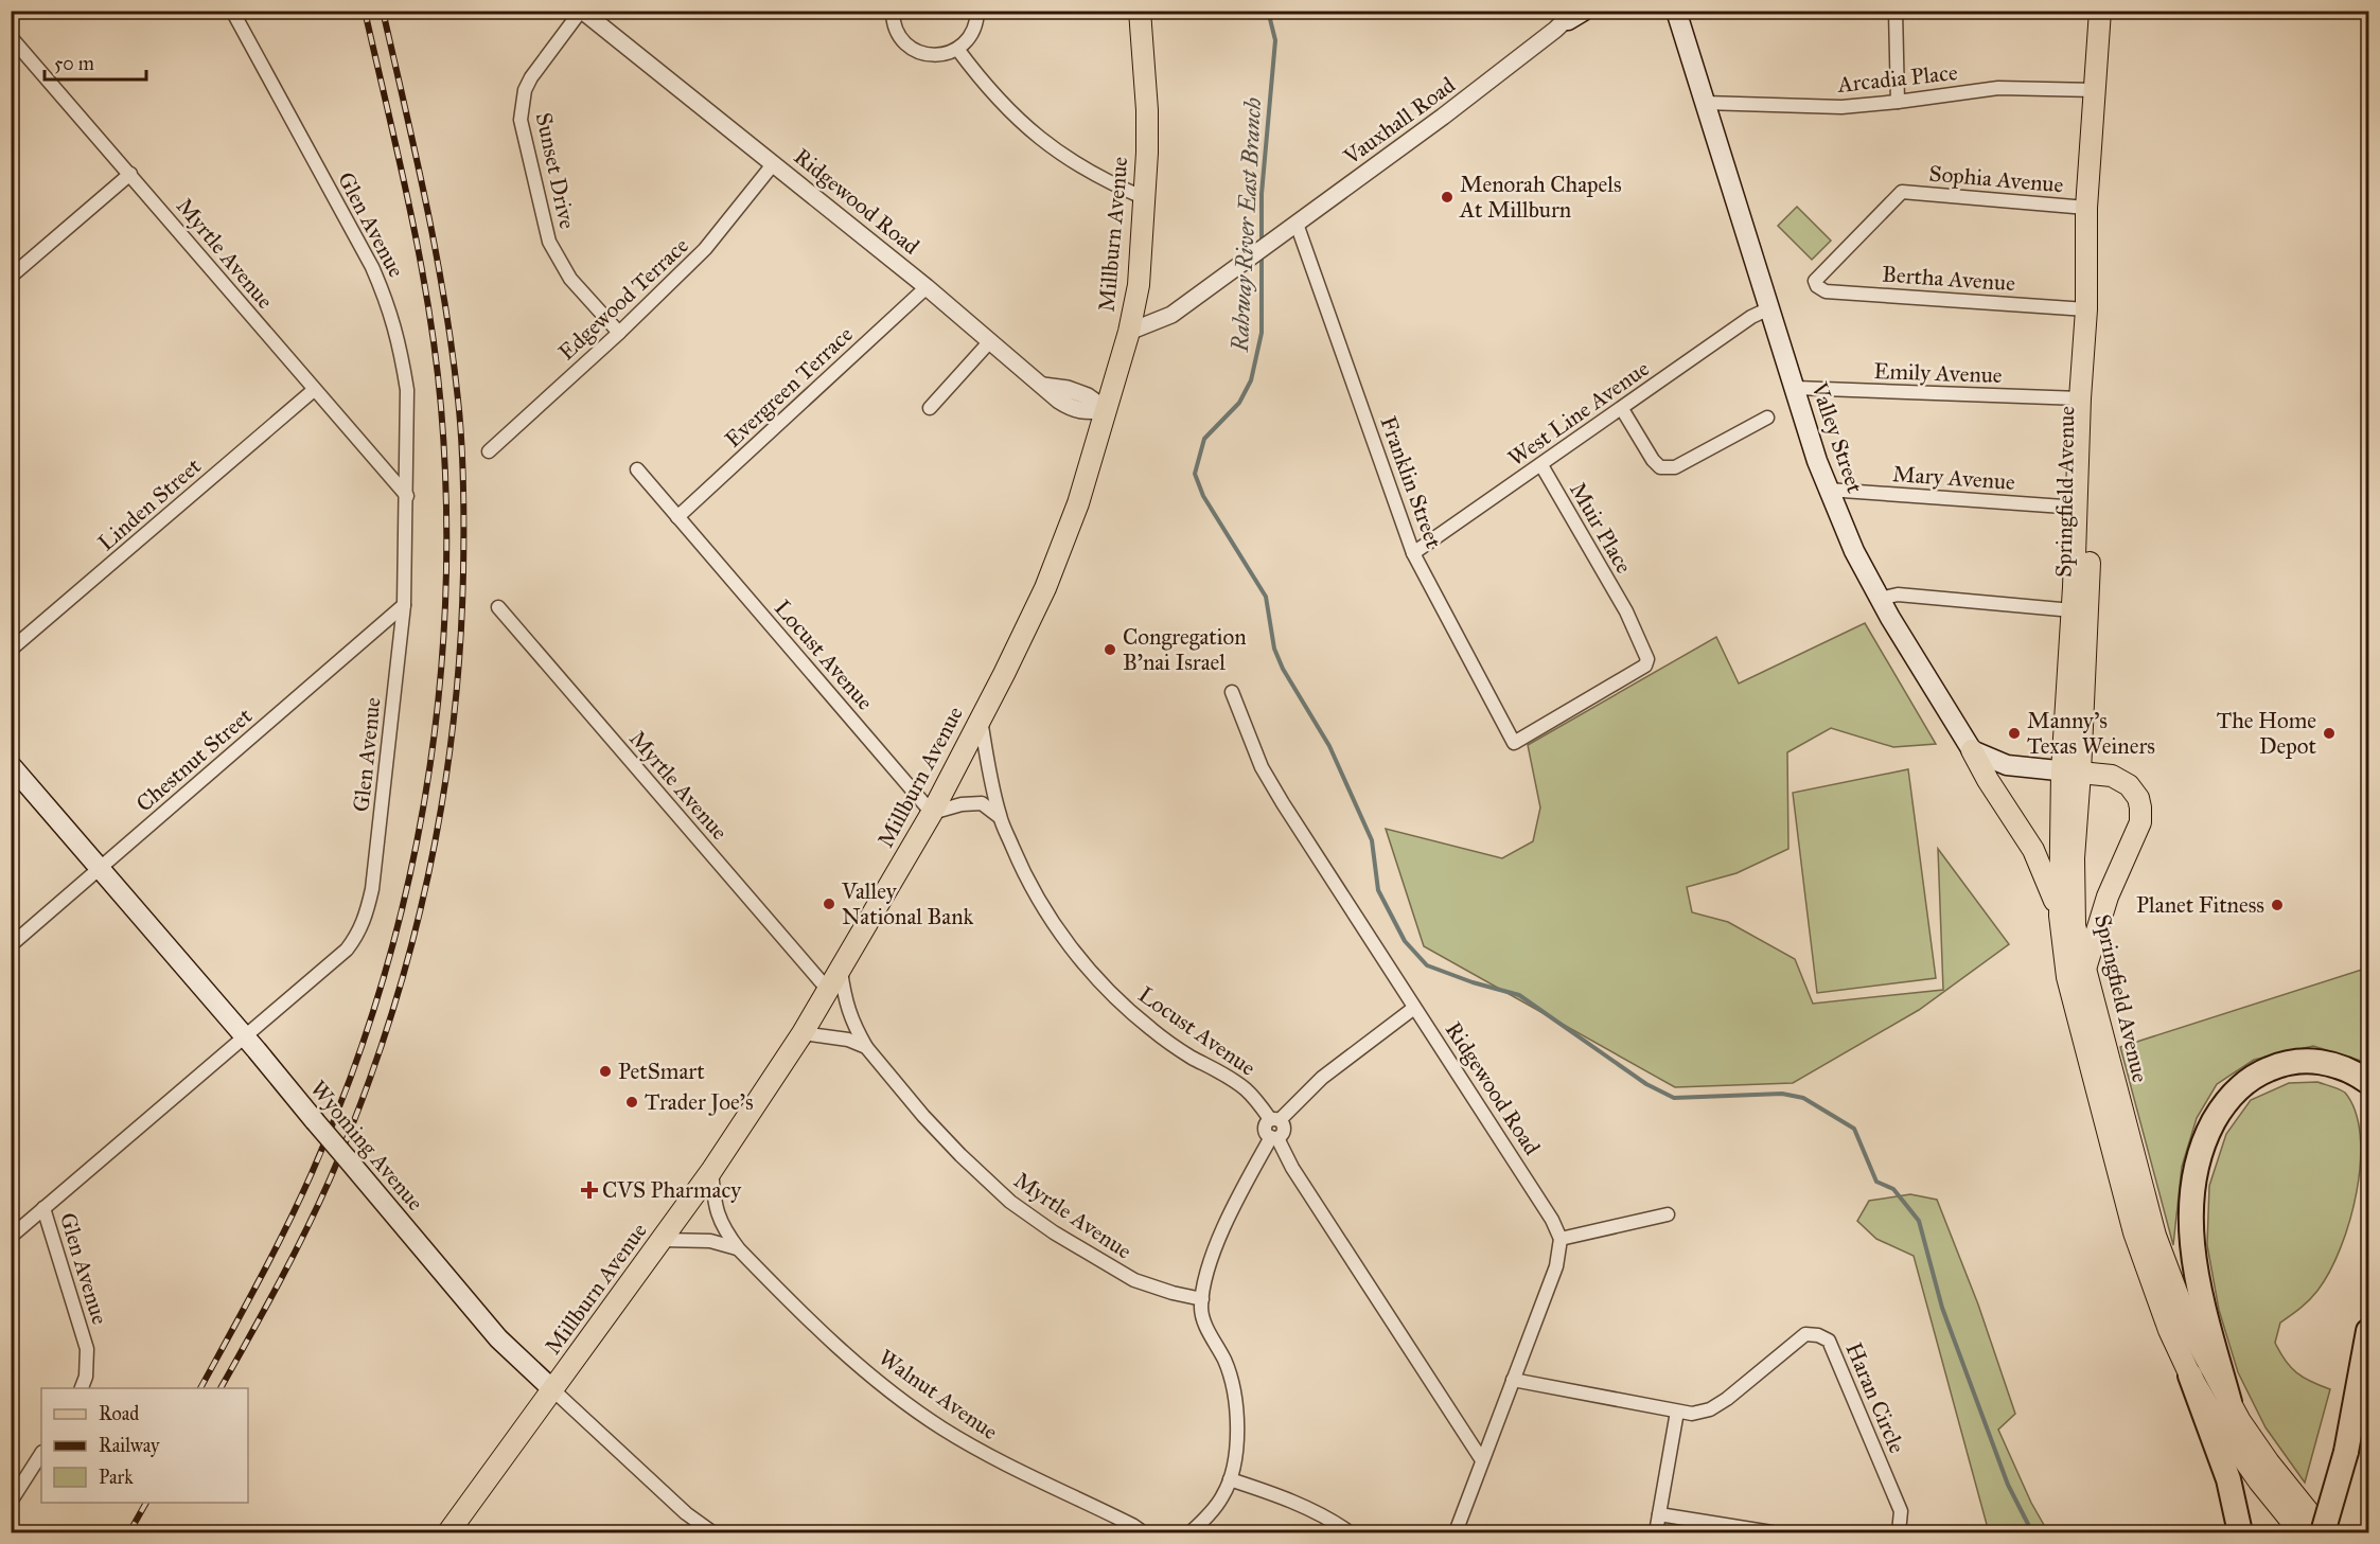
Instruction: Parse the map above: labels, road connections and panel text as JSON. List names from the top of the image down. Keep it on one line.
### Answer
{"streets":{"main road":["Millburn Avenue","Valley Street","Springfield Avenue","Wyoming Avenue"],"street":["Arcadia Place","Vauxhall Road","Sunset Drive","Sophia Avenue","Ridgewood Road","Glen Avenue","Myrtle Avenue","Bertha Avenue","Edgewood Terrace","Emily Avenue","Evergreen Terrace","West Line Avenue","Mary Avenue","Franklin Street","Linden Street","Muir Place","Locust Avenue","Chestnut Street","Walnut Avenue","Haran Circle"]},"crossings":[["Arcadia Place","Valley Street"],["Arcadia Place","Springfield Avenue"],["Vauxhall Road","Millburn Avenue"],["Vauxhall Road","Franklin Street"],["Sunset Drive","Ridgewood Road"],["Sunset Drive","Edgewood Terrace"],["Sophia Avenue","Bertha Avenue"],["Sophia Avenue","Springfield Avenue"],["Ridgewood Road","Millburn Avenue"],["Ridgewood Road","Edgewood Terrace"],["Ridgewood Road","Evergreen Terrace"],["Glen Avenue","Myrtle Avenue"],["Glen Avenue","Chestnut Street"],["Glen Avenue","Wyoming Avenue"],["Millburn Avenue","Myrtle Avenue"],["Millburn Avenue","Locust Avenue"],["Millburn Avenue","Wyoming Avenue"],["Millburn Avenue","Walnut Avenue"],["Myrtle Avenue","Linden Street"],["Bertha Avenue","Springfield Avenue"],["Emily Avenue","Valley Street"],["Emily Avenue","Springfield Avenue"],["Evergreen Terrace","Locust Avenue"],["West Line Avenue","Valley Street"],["West Line Avenue","Franklin Street"],["West Line Avenue","Muir Place"],["Valley Street","Mary Avenue"],["Mary Avenue","Springfield Avenue"],["Franklin Street","Muir Place"],["Chestnut Street","Wyoming Avenue"]],"water":["Rahway River East Branch"],"places":{"other":["Menorah Chapels At Millburn","Congregation B'nai Israel","Manny’s Texas Weiners","The Home Depot","Valley National Bank","Planet Fitness","PetSmart","Trader Joe's"],"health":["CVS Pharmacy"]},"legend":["Road","Railway","Park"],"scale_bar":"50 m"}
